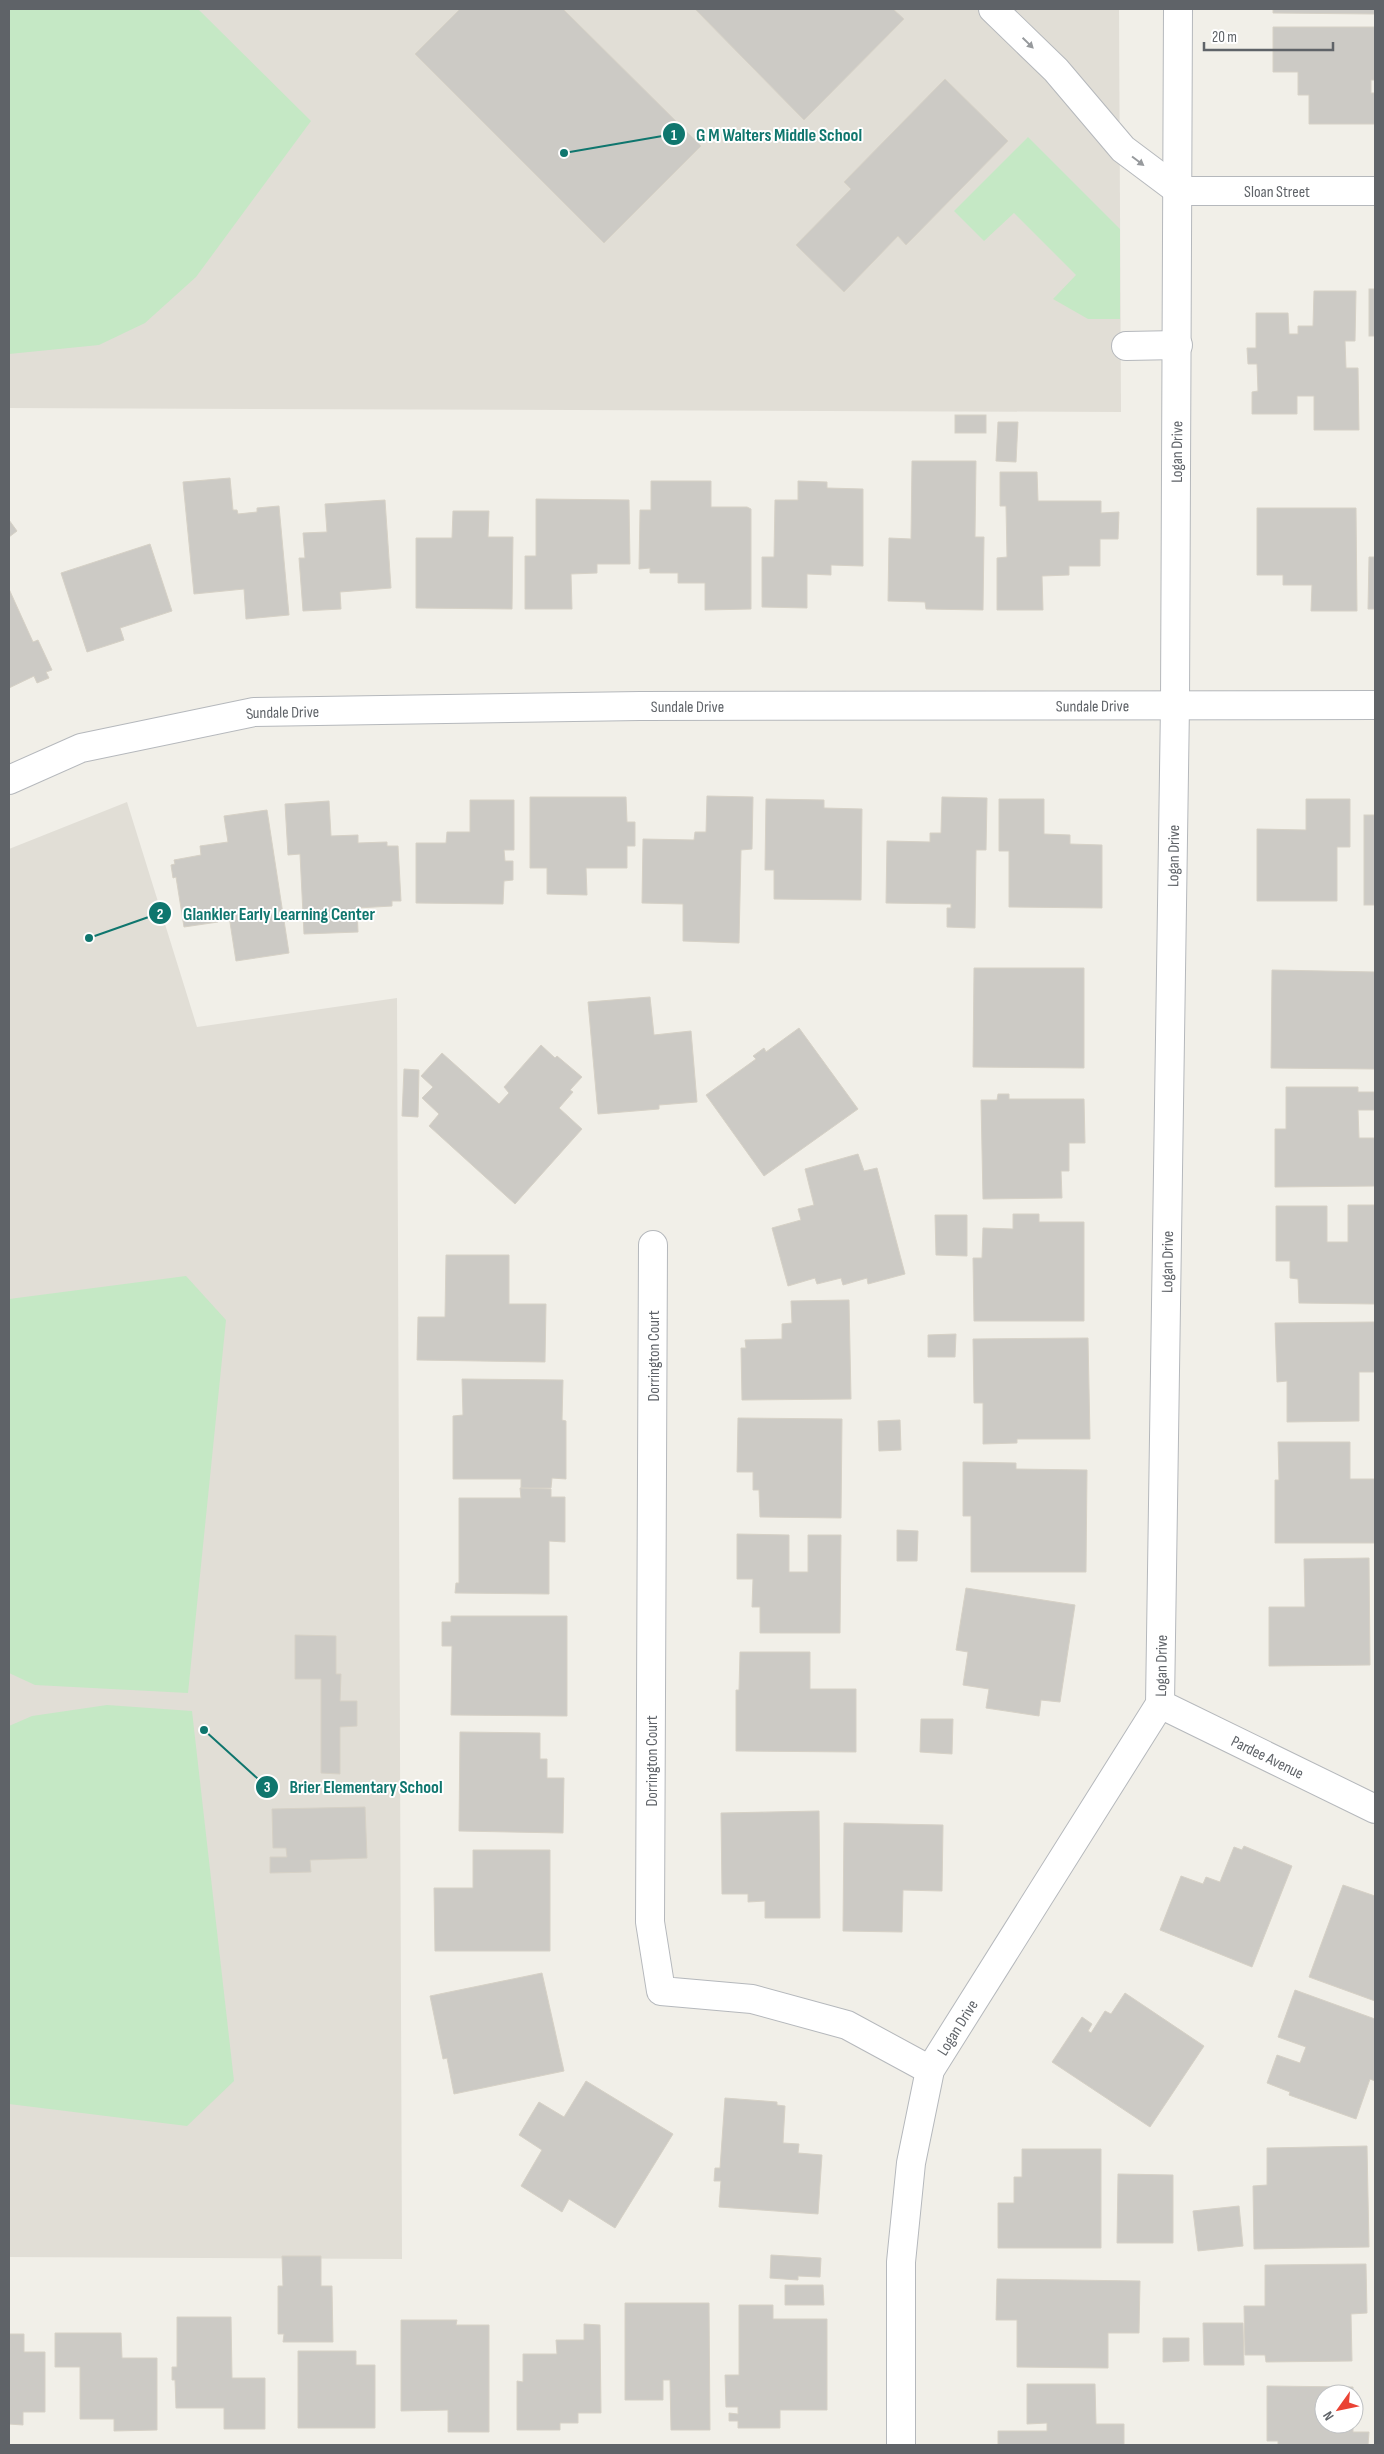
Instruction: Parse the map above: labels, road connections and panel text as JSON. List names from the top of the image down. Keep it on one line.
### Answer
{"streets":{"street":["Sloan Street","Logan Drive","Sundale Drive","Dorrington Court","Pardee Avenue"]},"crossings":[["Sloan Street","Logan Drive"],["Logan Drive","Sundale Drive"],["Logan Drive","Dorrington Court"],["Logan Drive","Pardee Avenue"]],"places":["G M Walters Middle School","Glankler Early Learning Center","Brier Elementary School"],"scale_bar":"20 m","north":"bottom left"}
